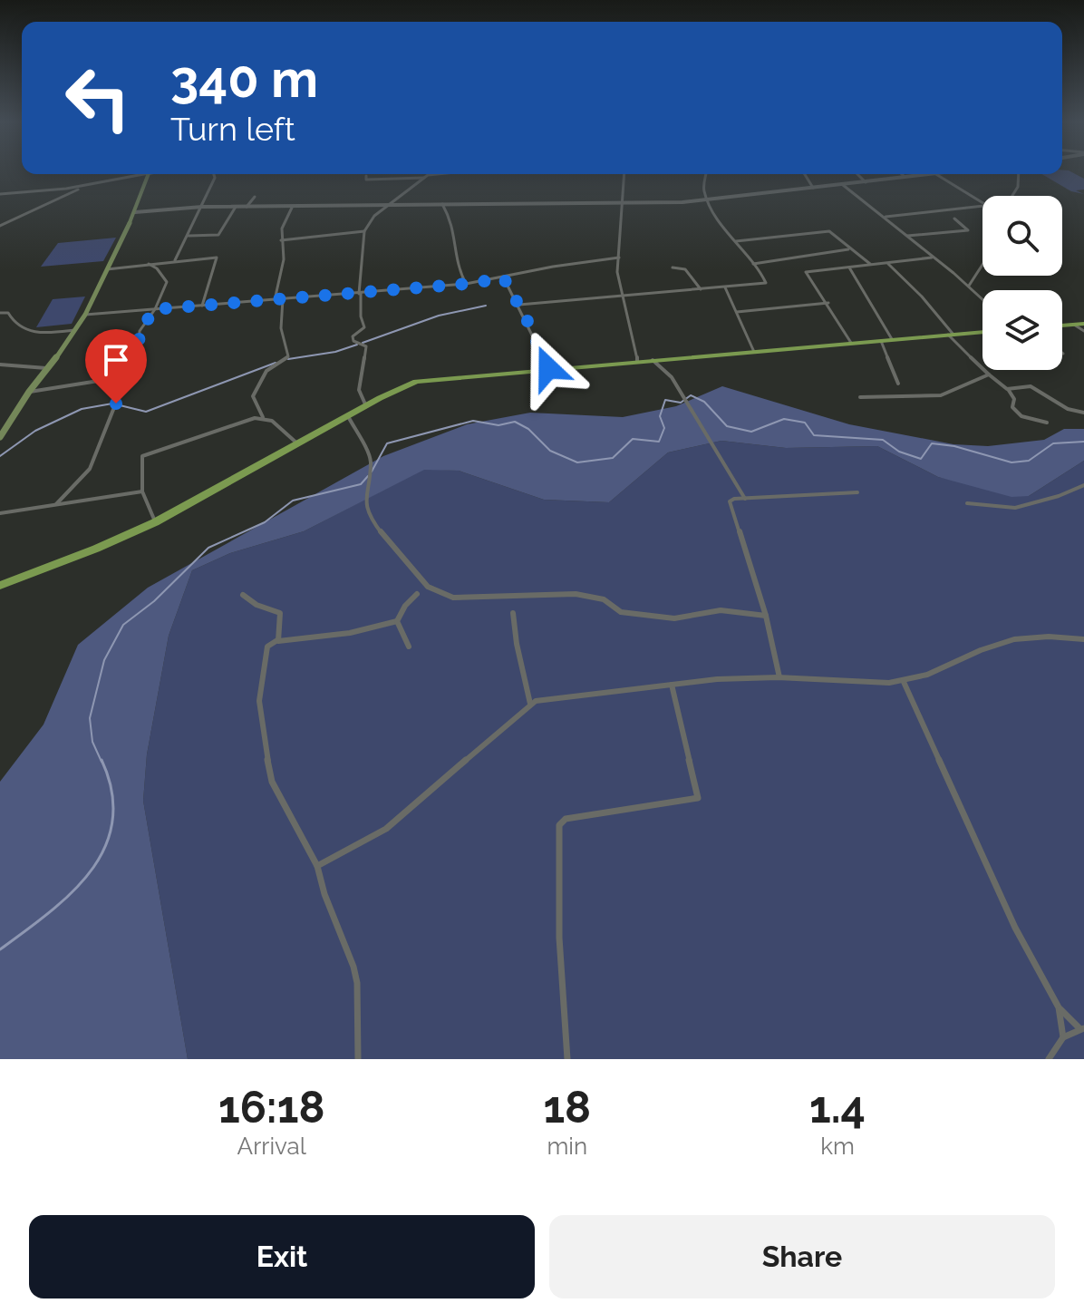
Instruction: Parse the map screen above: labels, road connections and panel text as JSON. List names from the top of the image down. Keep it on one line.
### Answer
{"page":{"turn":["340 m","Turn left"],"eta":["16:18","Arrival","18","min","1.4","km"],"buttons":["Exit","Share"]}}
